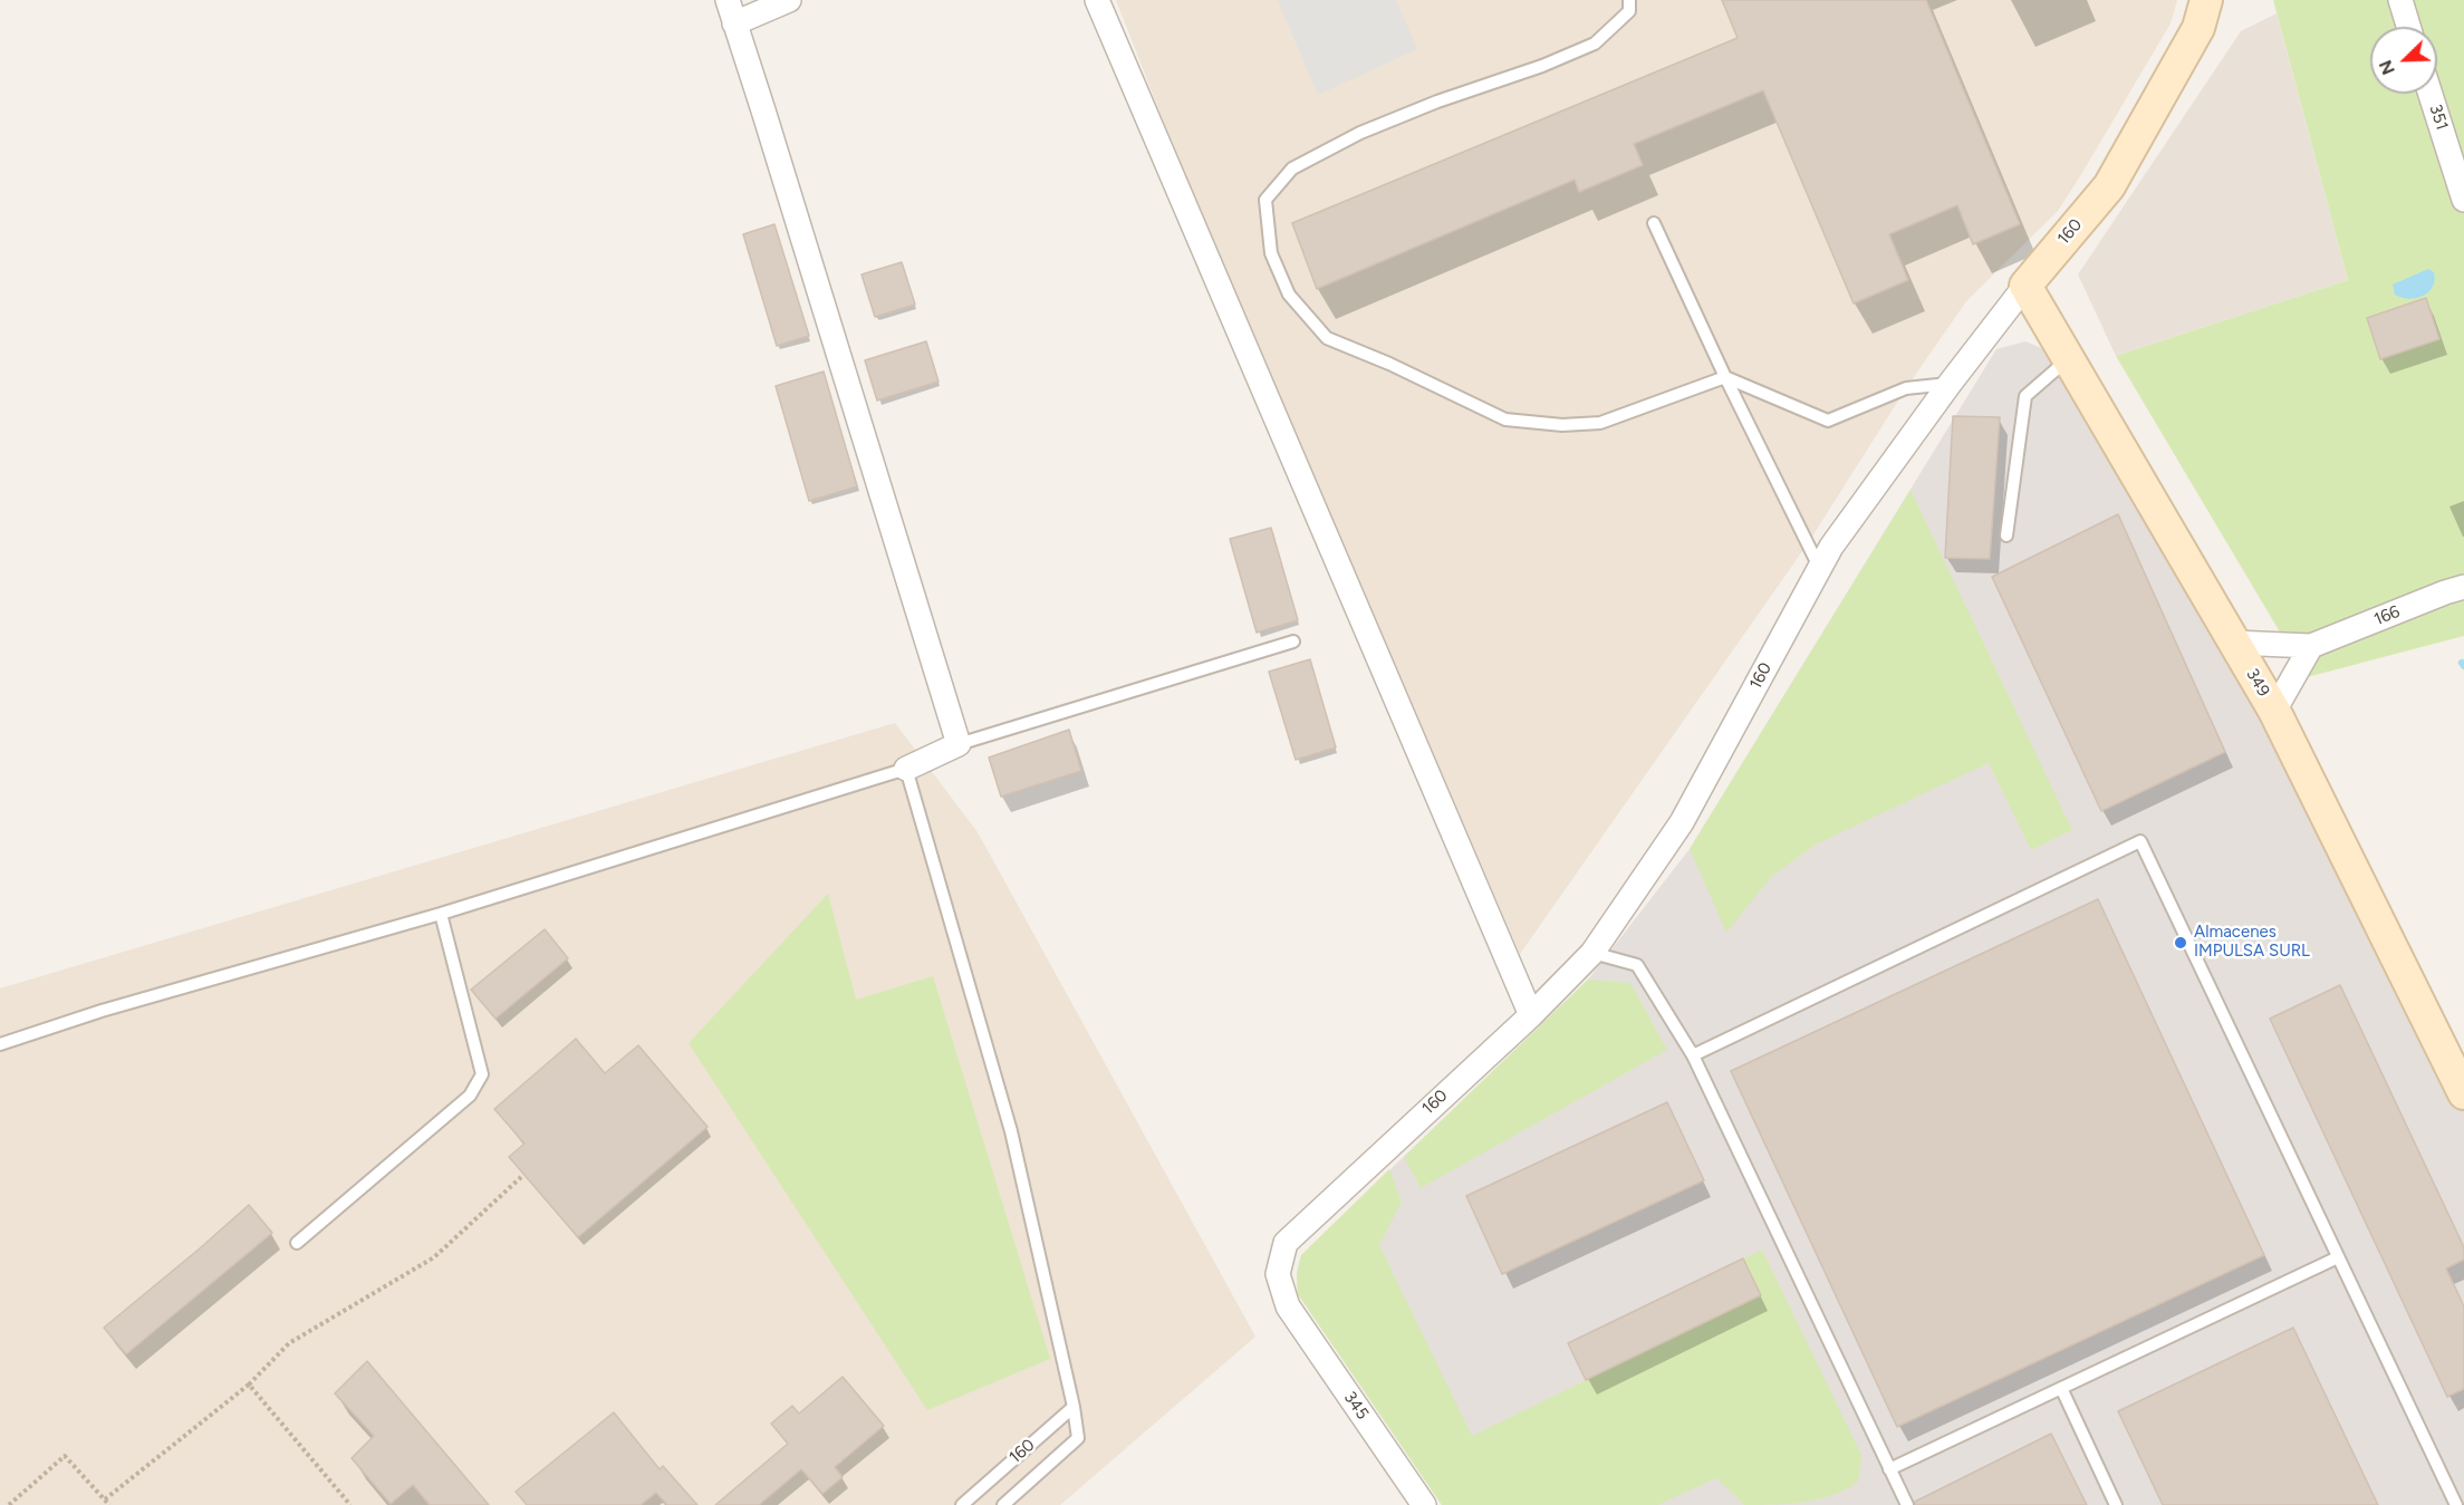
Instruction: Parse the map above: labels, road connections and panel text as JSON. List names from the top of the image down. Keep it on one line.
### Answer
{"streets":{"street":["351","160","166","349","345"]},"crossings":[["160","349"],["160","345"],["166","349"]],"places":["Almacenes IMPULSA SURL"],"north":"bottom left"}
